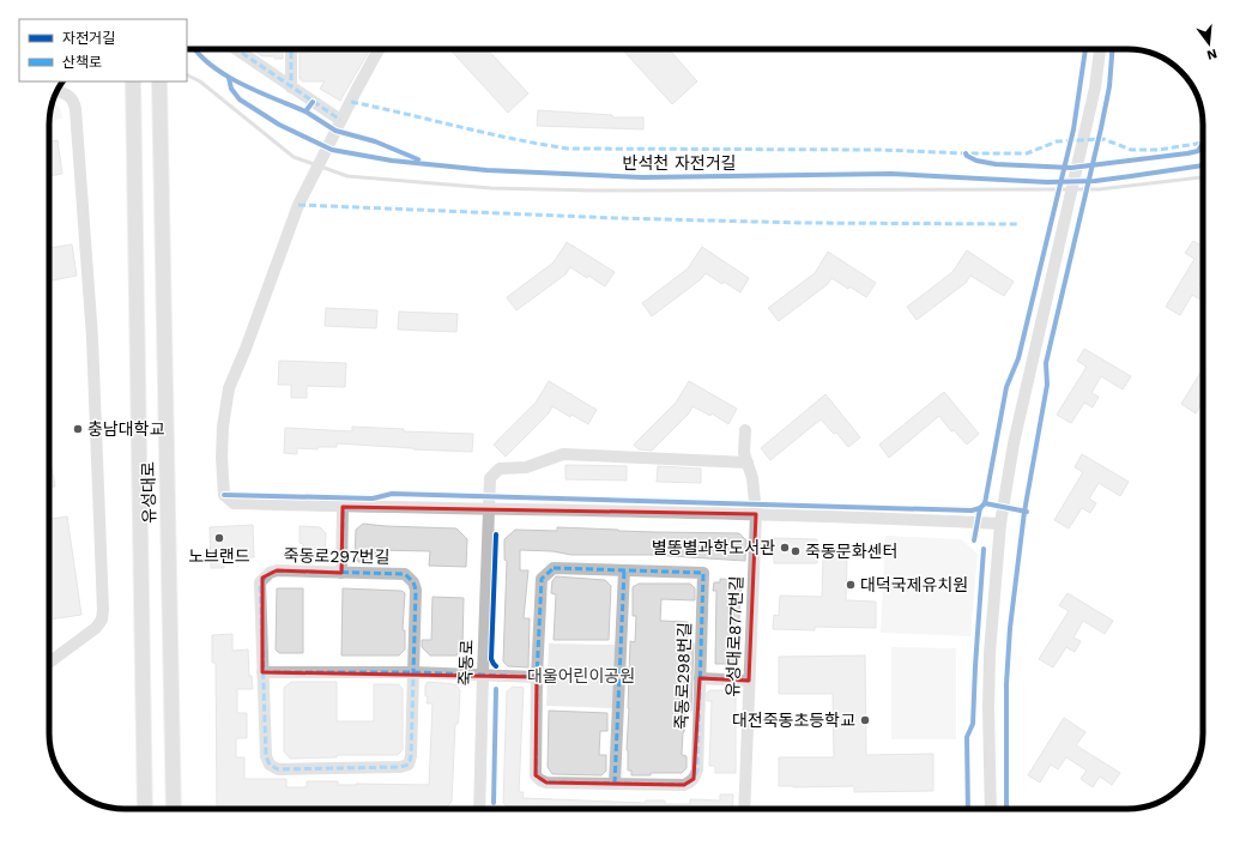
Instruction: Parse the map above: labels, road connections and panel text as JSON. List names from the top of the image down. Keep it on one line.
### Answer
{"streets":{"main road":["유성대로"],"street":["죽동로297번길","유성대로877번길","죽동로","죽동로298번길"],"cycle path":["반석천 자전거길"]},"crossings":[["유성대로877번길","죽동로"]],"parks":["대울어린이공원"],"places":["충남대학교","노브랜드","별똥별과학도서관","죽동문화센터","대덕국제유치원","대전죽동초등학교"],"legend":["자전거길","산책로"],"north":"bottom"}
